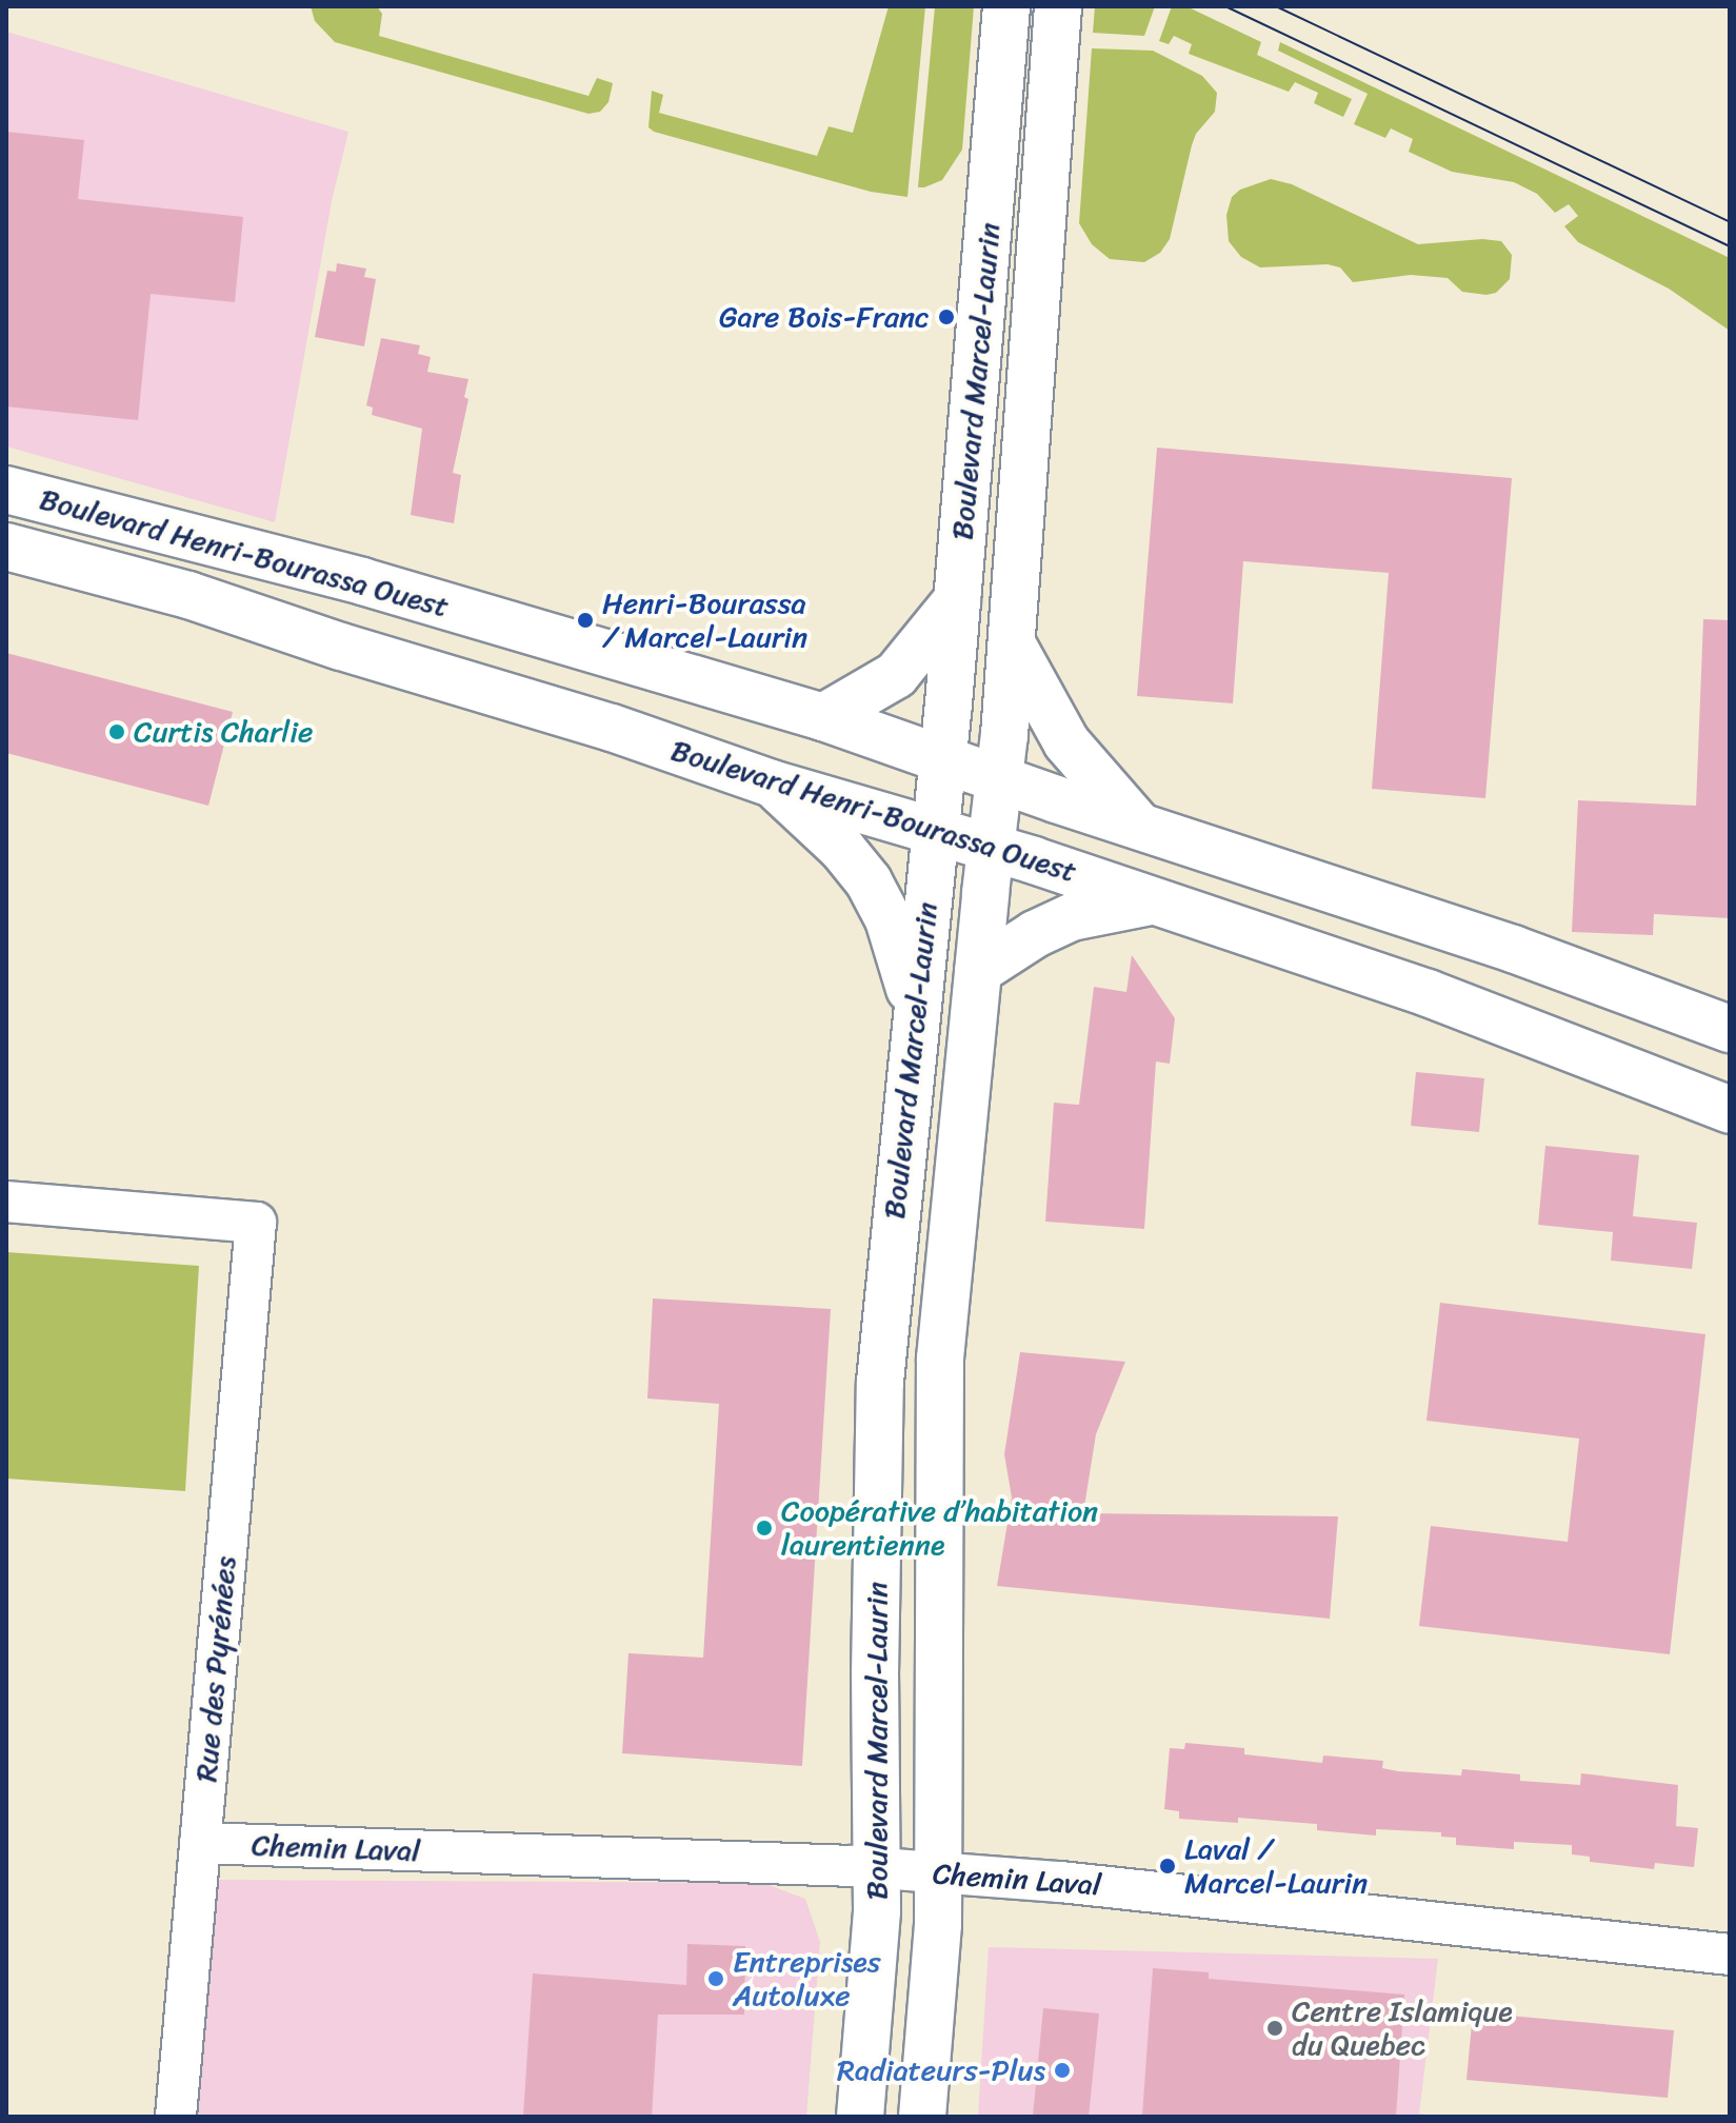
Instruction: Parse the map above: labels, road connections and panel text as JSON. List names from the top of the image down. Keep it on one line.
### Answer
{"streets":{"main road":["Boulevard Marcel-Laurin","Boulevard Henri-Bourassa Ouest"],"street":["Rue des Pyrénées","Chemin Laval"]},"crossings":[["Boulevard Marcel-Laurin","Boulevard Henri-Bourassa Ouest"],["Boulevard Marcel-Laurin","Chemin Laval"],["Rue des Pyrénées","Chemin Laval"]],"places":["Gare Bois-Franc","Henri-Bourassa / Marcel-Laurin","Curtis Charlie","Coopérative d’habitation laurentienne","Laval / Marcel-Laurin","Entreprises Autoluxe","Centre Islamique du Quebec","Radiateurs-Plus"]}
